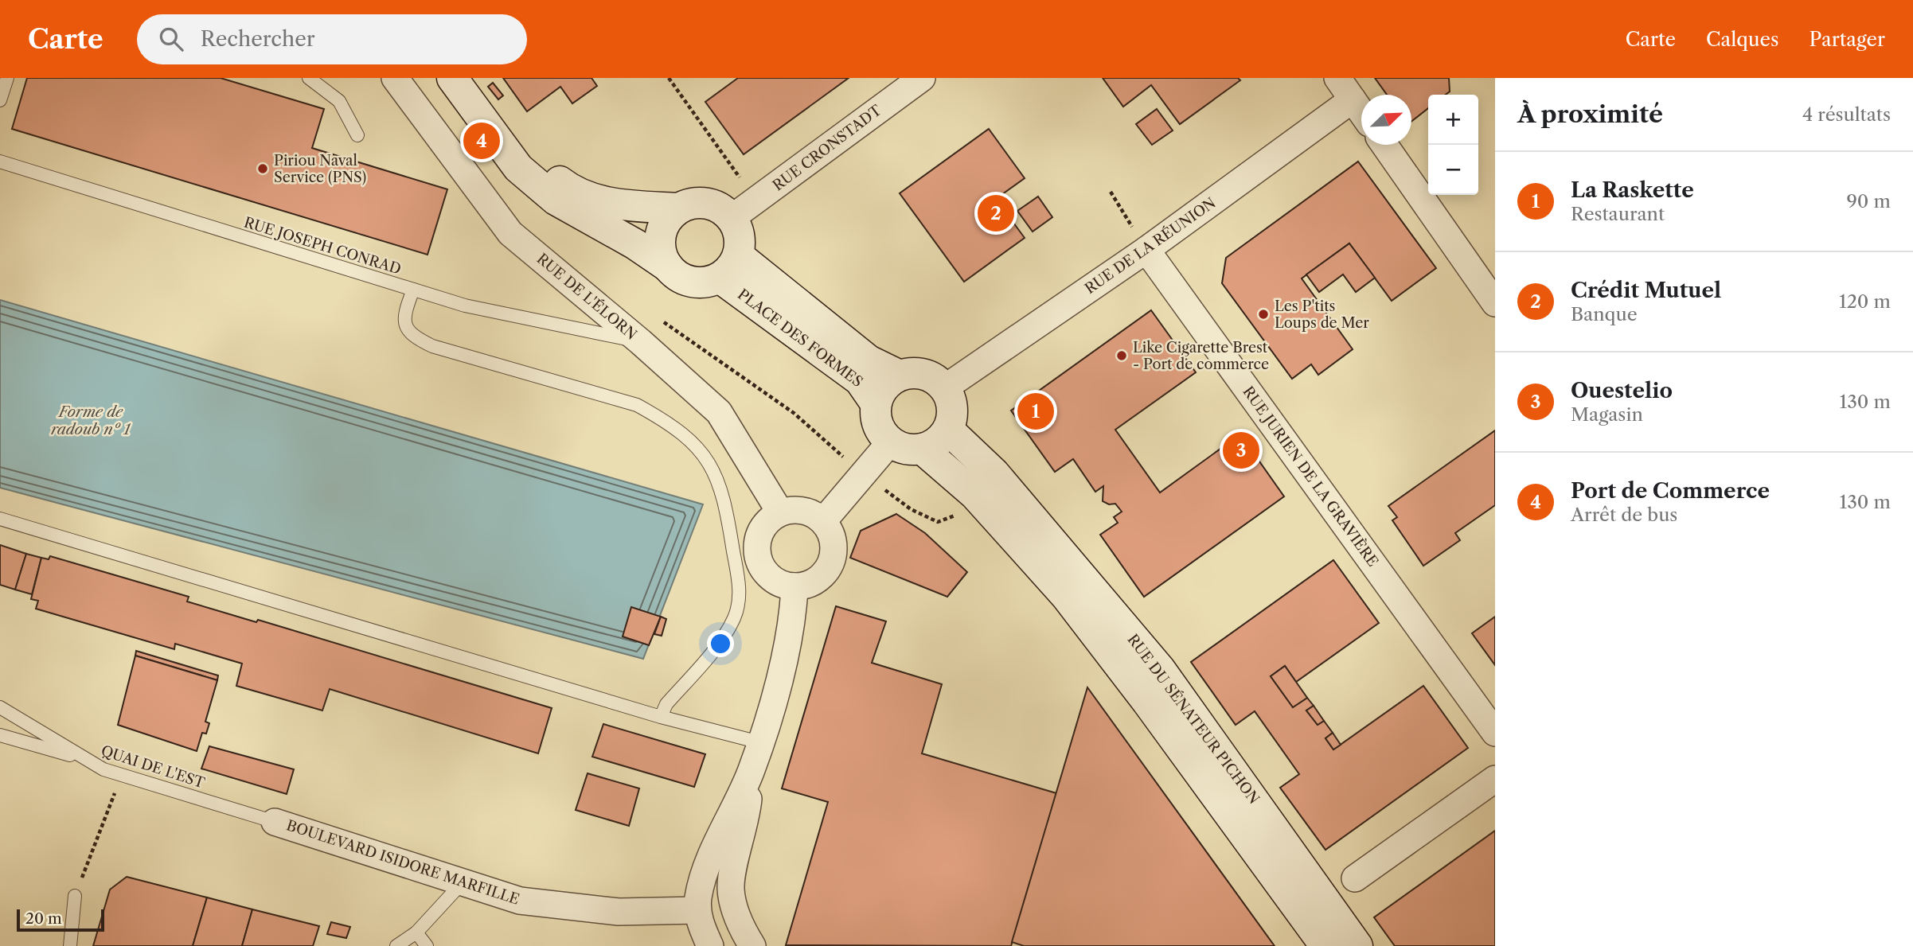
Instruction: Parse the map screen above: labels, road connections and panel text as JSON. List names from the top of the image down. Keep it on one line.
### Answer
{"streets":{"main road":["PLACE DES FORMES","RUE DU SÉNATEUR PICHON"],"street":["RUE CRONSTADT","RUE DE LA RÉUNION","RUE DE L'ÉLORN","RUE JURIEN DE LA GRAVIÈRE","BOULEVARD ISIDORE MARFILLE"],"lane":["RUE JOSEPH CONRAD","QUAI DE L'EST"]},"crossings":[["RUE CRONSTADT","PLACE DES FORMES"],["RUE JOSEPH CONRAD","RUE DE L'ÉLORN"],["RUE DE LA RÉUNION","PLACE DES FORMES"],["RUE DE LA RÉUNION","RUE JURIEN DE LA GRAVIÈRE"],["RUE DE LA RÉUNION","RUE DU SÉNATEUR PICHON"],["PLACE DES FORMES","RUE DU SÉNATEUR PICHON"],["QUAI DE L'EST","BOULEVARD ISIDORE MARFILLE"]],"water":["Forme de radoub nº 1"],"places":["Piriou Naval Service (PNS)","Les P'tits Loups de Mer","Like Cigarette Brest - Port de commerce"],"scale_bar":"20 m","north":"top right","page":{"header":"Carte","search":"Rechercher","nav":["Carte","Calques","Partager"],"heading":["À proximité","4 résultats"],"map_buttons":["+","−"],"pins":["4","2","1","3"],"list":[{"mark":"1","name":"La Raskette","note":"Restaurant","value":"90 m"},{"mark":"2","name":"Crédit Mutuel","note":"Banque","value":"120 m"},{"mark":"3","name":"Ouestelio","note":"Magasin","value":"130 m"},{"mark":"4","name":"Port de Commerce","note":"Arrêt de bus","value":"130 m"}],"scale":"20 m"}}
